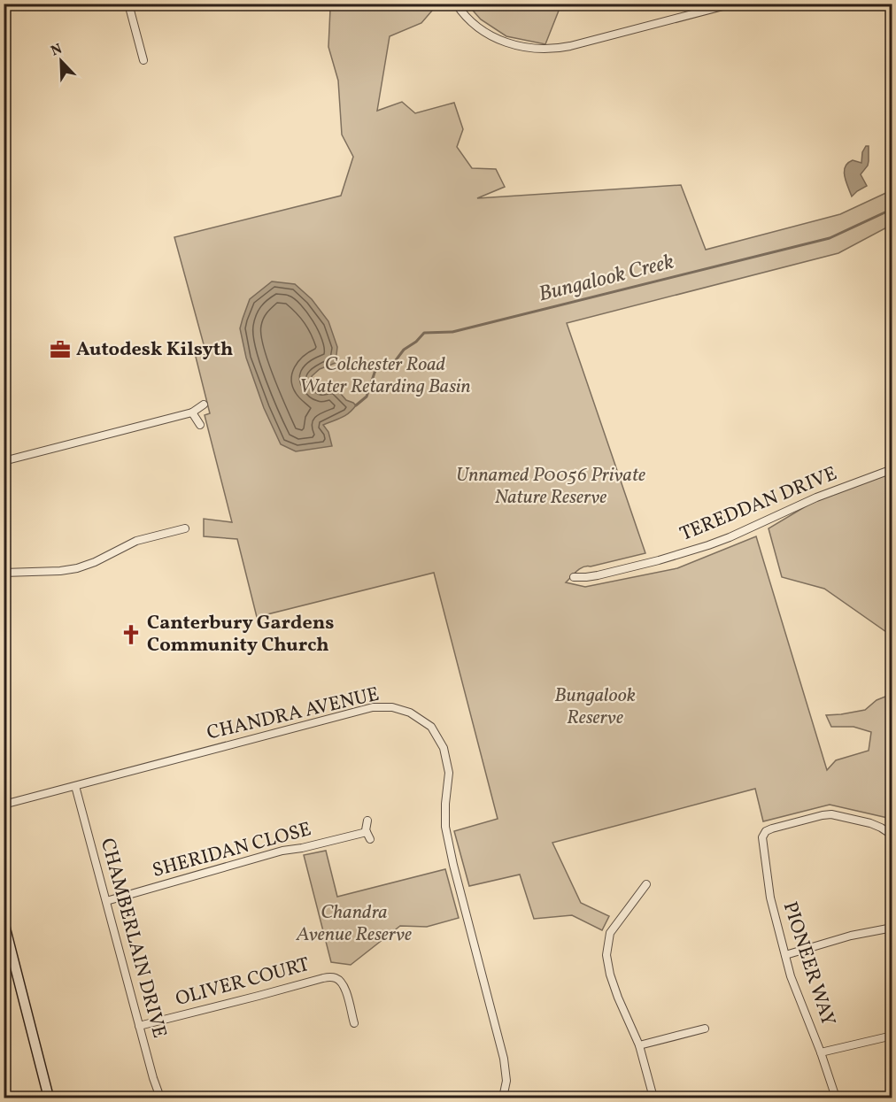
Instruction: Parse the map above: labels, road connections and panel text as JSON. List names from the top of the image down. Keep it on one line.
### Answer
{"streets":{"street":["TEREDDAN DRIVE","CHANDRA AVENUE","SHERIDAN CLOSE","CHAMBERLAIN DRIVE","PIONEER WAY","OLIVER COURT"]},"crossings":[["CHANDRA AVENUE","CHAMBERLAIN DRIVE"],["SHERIDAN CLOSE","CHAMBERLAIN DRIVE"],["CHAMBERLAIN DRIVE","OLIVER COURT"]],"water":["Bungalook Creek"],"parks":["Colchester Road Water Retarding Basin","Unnamed P0056 Private Nature Reserve","Bungalook Reserve","Chandra Avenue Reserve"],"places":{"office":["Autodesk Kilsyth"],"church":["Canterbury Gardens Community Church"]},"north":"top left"}
